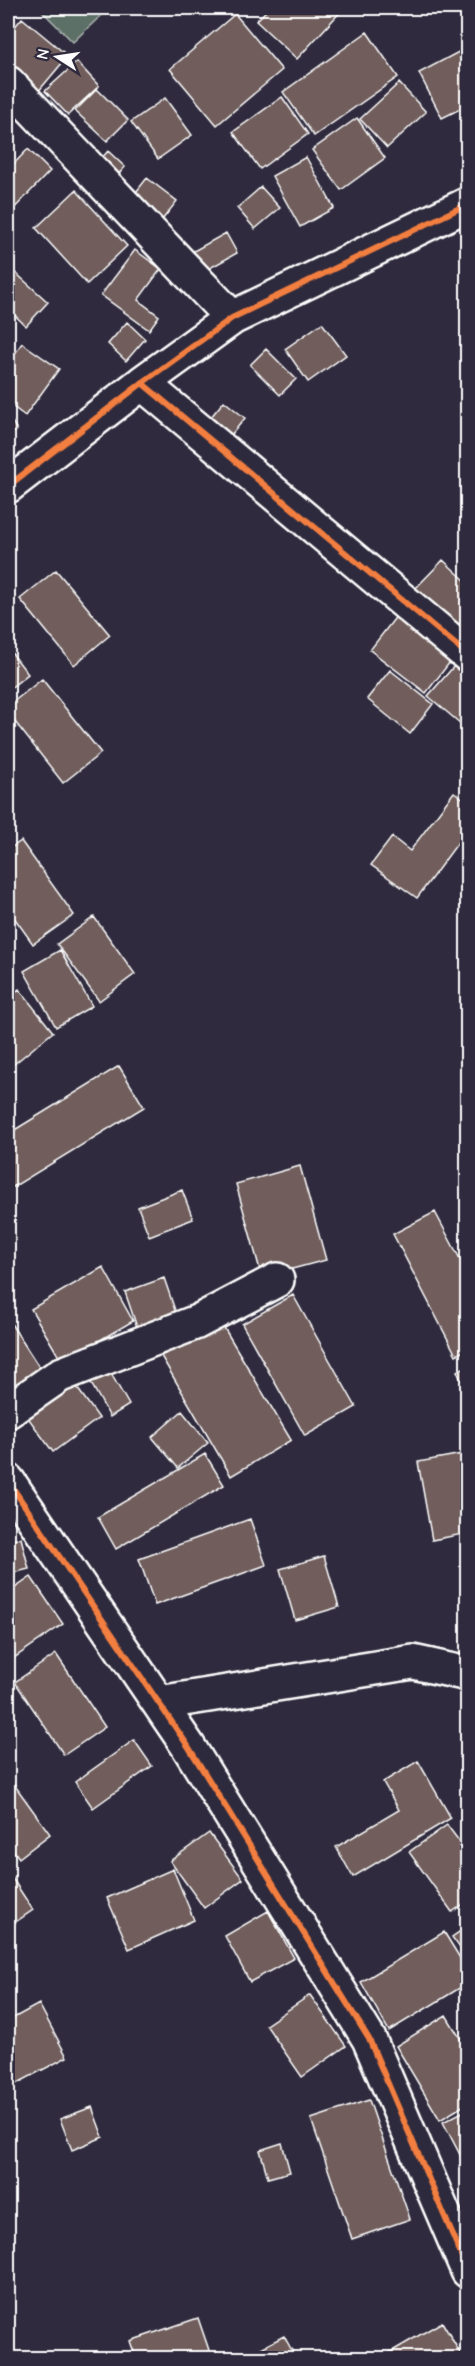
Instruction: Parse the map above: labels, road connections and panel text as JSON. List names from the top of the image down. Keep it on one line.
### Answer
{"north":"left"}
